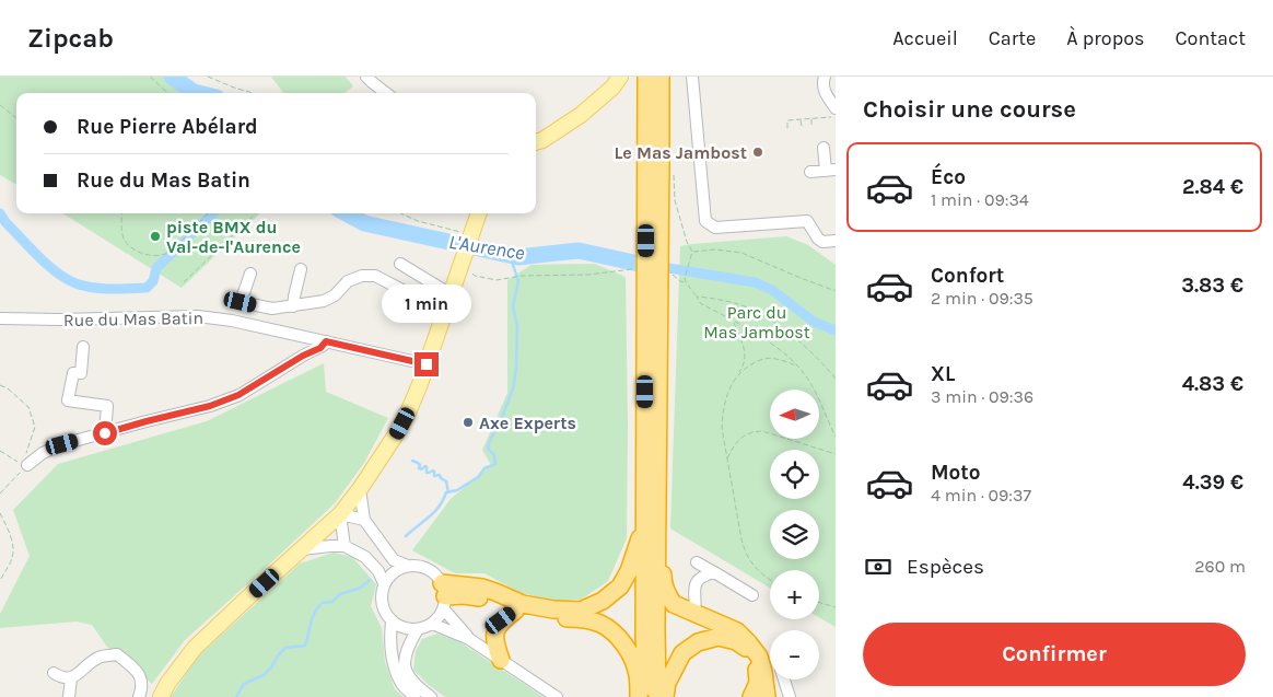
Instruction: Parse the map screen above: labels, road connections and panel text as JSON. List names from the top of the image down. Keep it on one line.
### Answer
{"streets":{"street":["Rue du Mas Batin"]},"water":["L'Aurence"],"parks":["Parc du Mas Jambost"],"places":["Le Mas Jambost","piste BMX du Val-de-l'Aurence","Axe Experts"],"north":"left","page":{"header":"Zipcab","nav":["Accueil","Carte","À propos","Contact"],"heading":"Choisir une course","banner":["Rue Pierre Abélard","Rue du Mas Batin"],"list":[{"name":"Éco","note":"1 min · 09:34","value":"2.84 €"},{"name":"Confort","note":"2 min · 09:35","value":"3.83 €"},{"name":"XL","note":"3 min · 09:36","value":"4.83 €"},{"name":"Moto","note":"4 min · 09:37","value":"4.39 €"}],"bubble":"1 min","map_buttons":["+","−"],"pay":["Espèces","260 m"],"buttons":"Confirmer"}}
